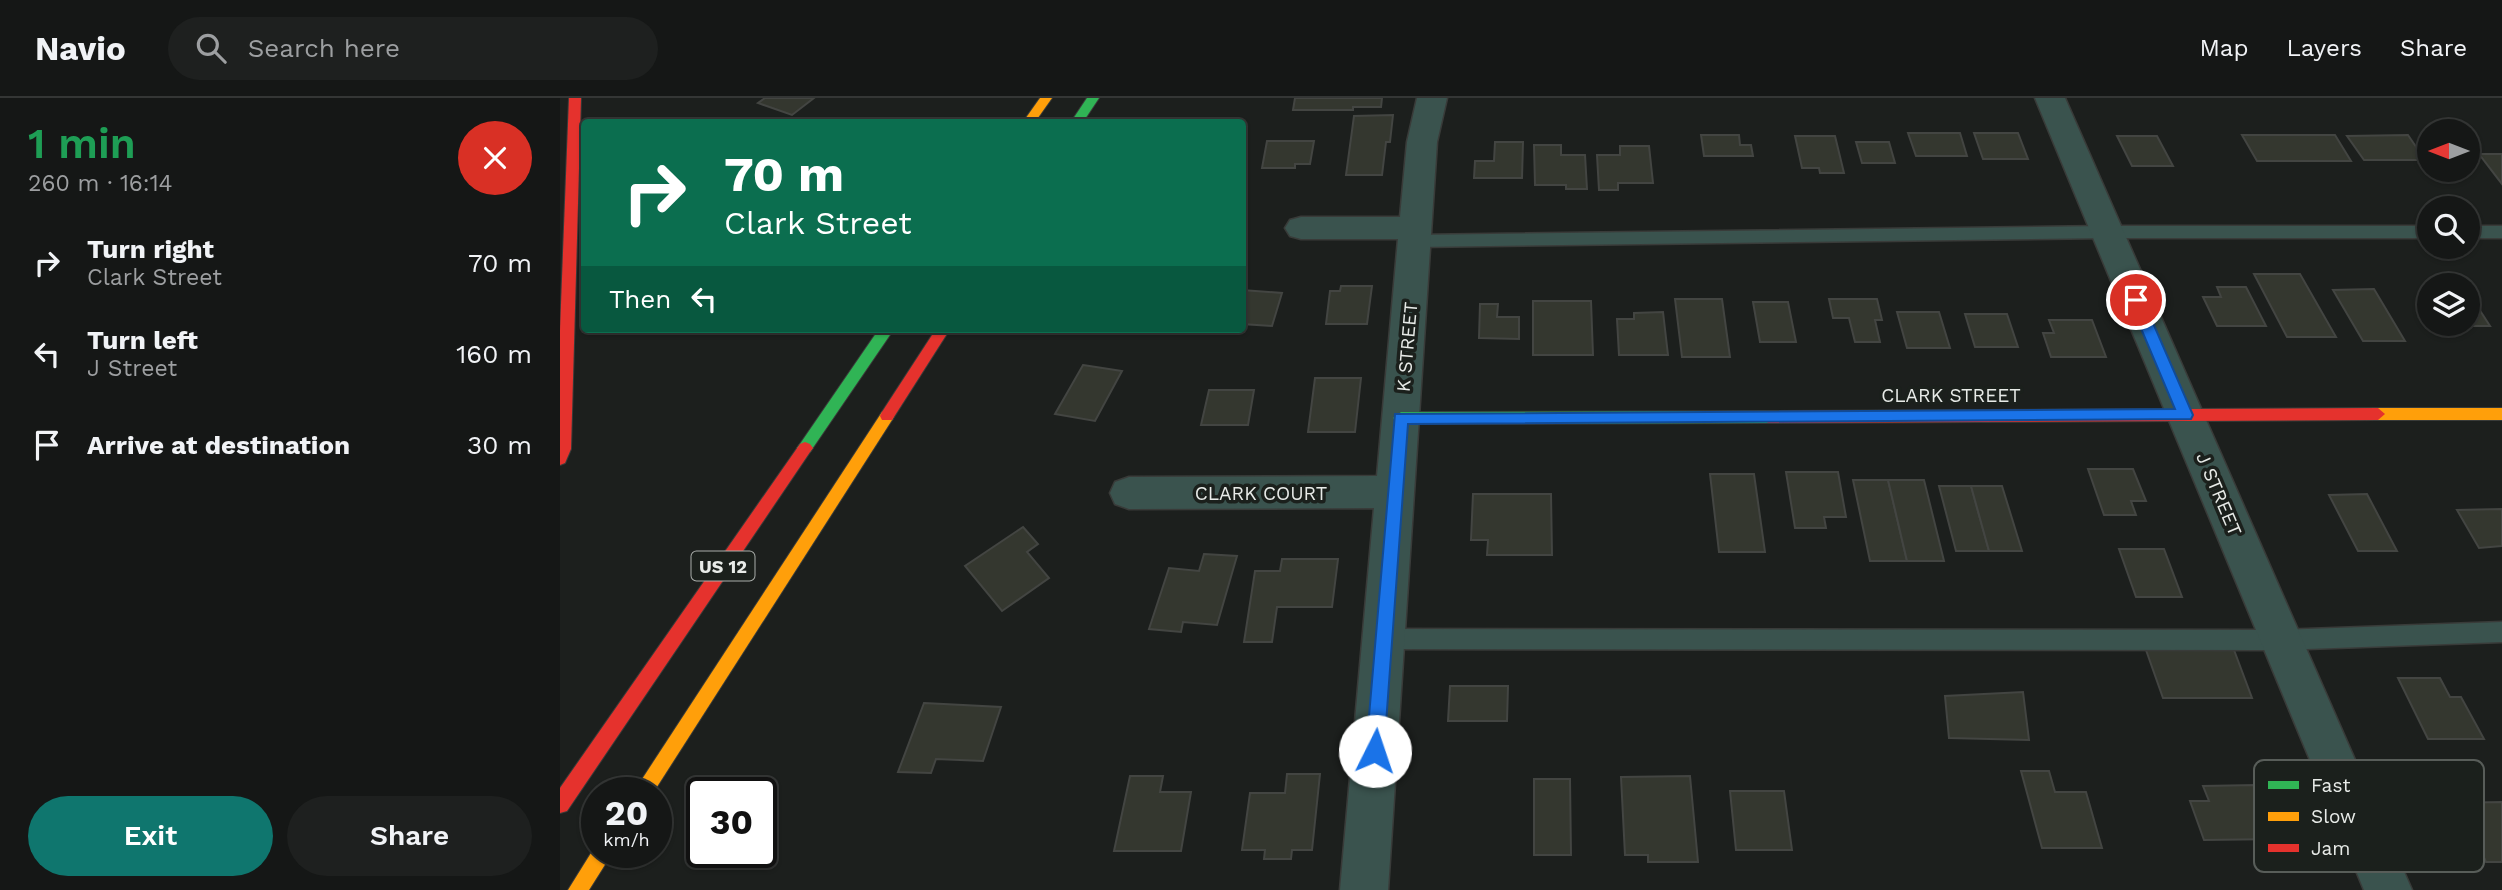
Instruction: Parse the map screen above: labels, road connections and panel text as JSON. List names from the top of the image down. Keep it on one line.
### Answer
{"streets":{"main road":["CLARK STREET","US 12"],"street":["K STREET","CLARK COURT","J STREET"]},"crossings":[["K STREET","CLARK STREET"],["K STREET","CLARK COURT"],["CLARK STREET","J STREET"]],"legend":["Fast","Slow","Jam"],"north":"left","page":{"header":"Navio","search":"Search here","nav":["Map","Layers","Share"],"heading":["1 min","260 m · 16:14"],"turn":["70 m","Clark Street"],"list":[{"name":"Turn right","note":"Clark Street","value":"70 m"},{"name":"Turn left","note":"J Street","value":"160 m"},{"name":"Arrive at destination","value":"30 m"}],"then":"Then","speed":"20 km/h","limit":"30","buttons":["Exit","Share"]}}
